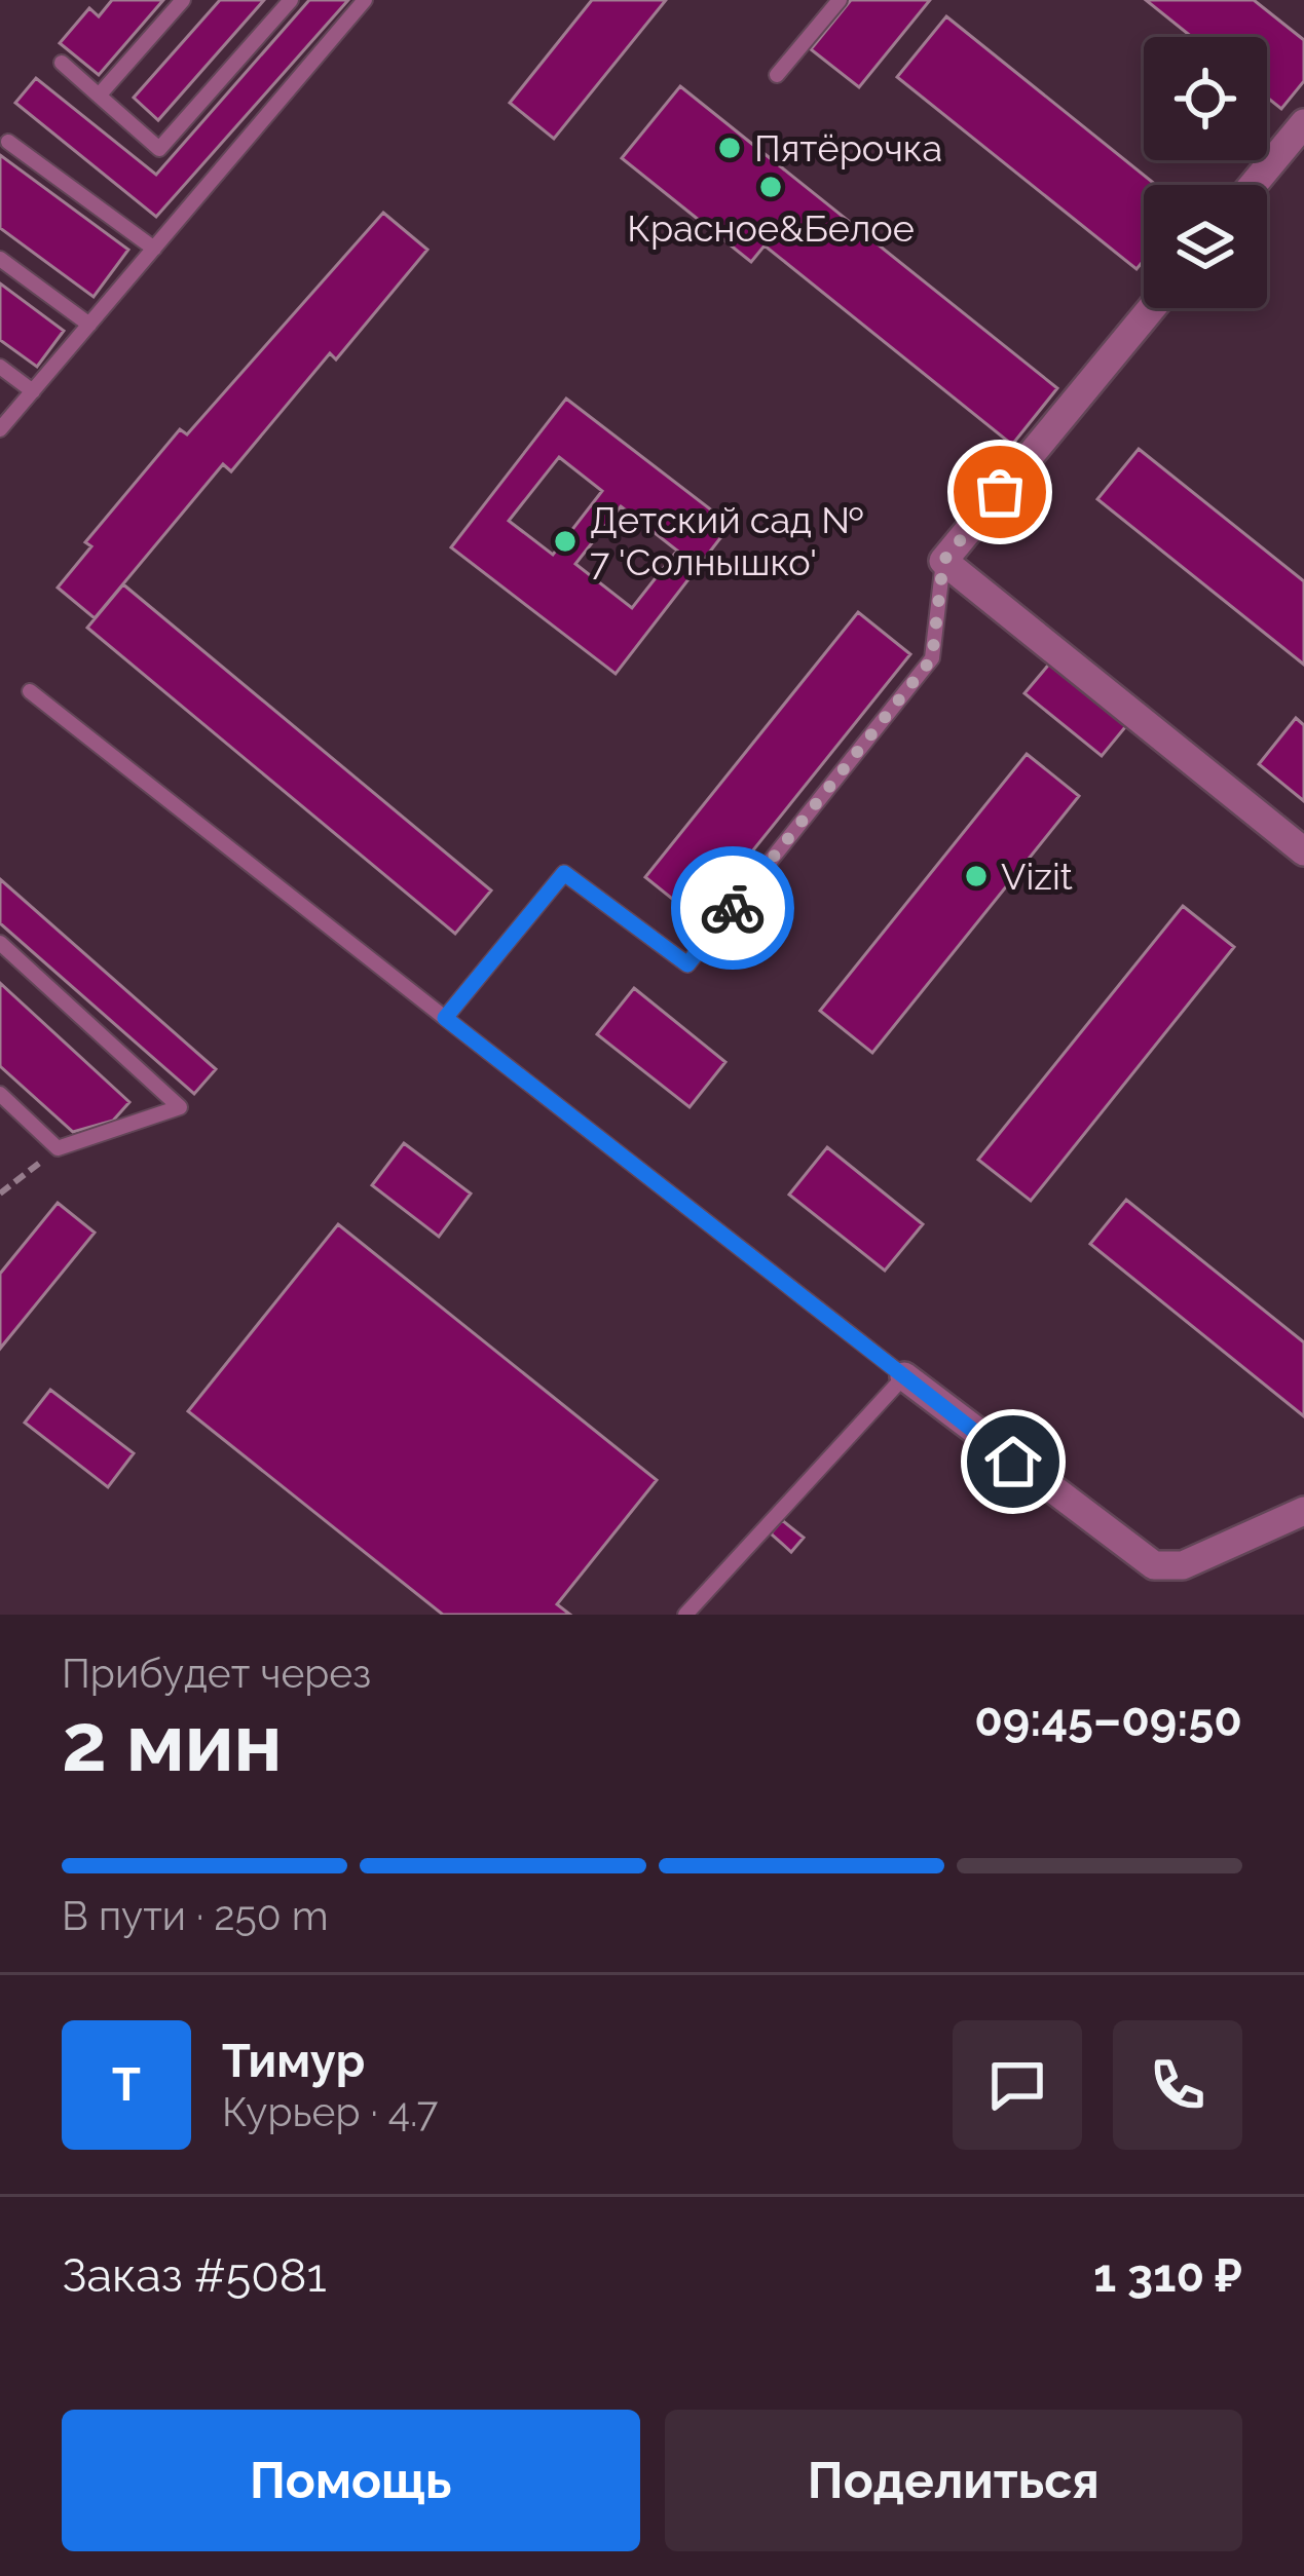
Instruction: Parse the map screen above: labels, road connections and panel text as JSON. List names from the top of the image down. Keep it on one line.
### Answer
{"places":["Пятёрочка","Красное&Белое","Детский сад № 7 'Солнышко'","Vizit"],"page":{"heading":["2 мин","Прибудет через","09:45–09:50"],"panel":["Тимур","Курьер · 4.7","Заказ #5081","1 310 ₽"],"bar":"В пути · 250 m","round":"Т","buttons":["Помощь","Поделиться"]}}
